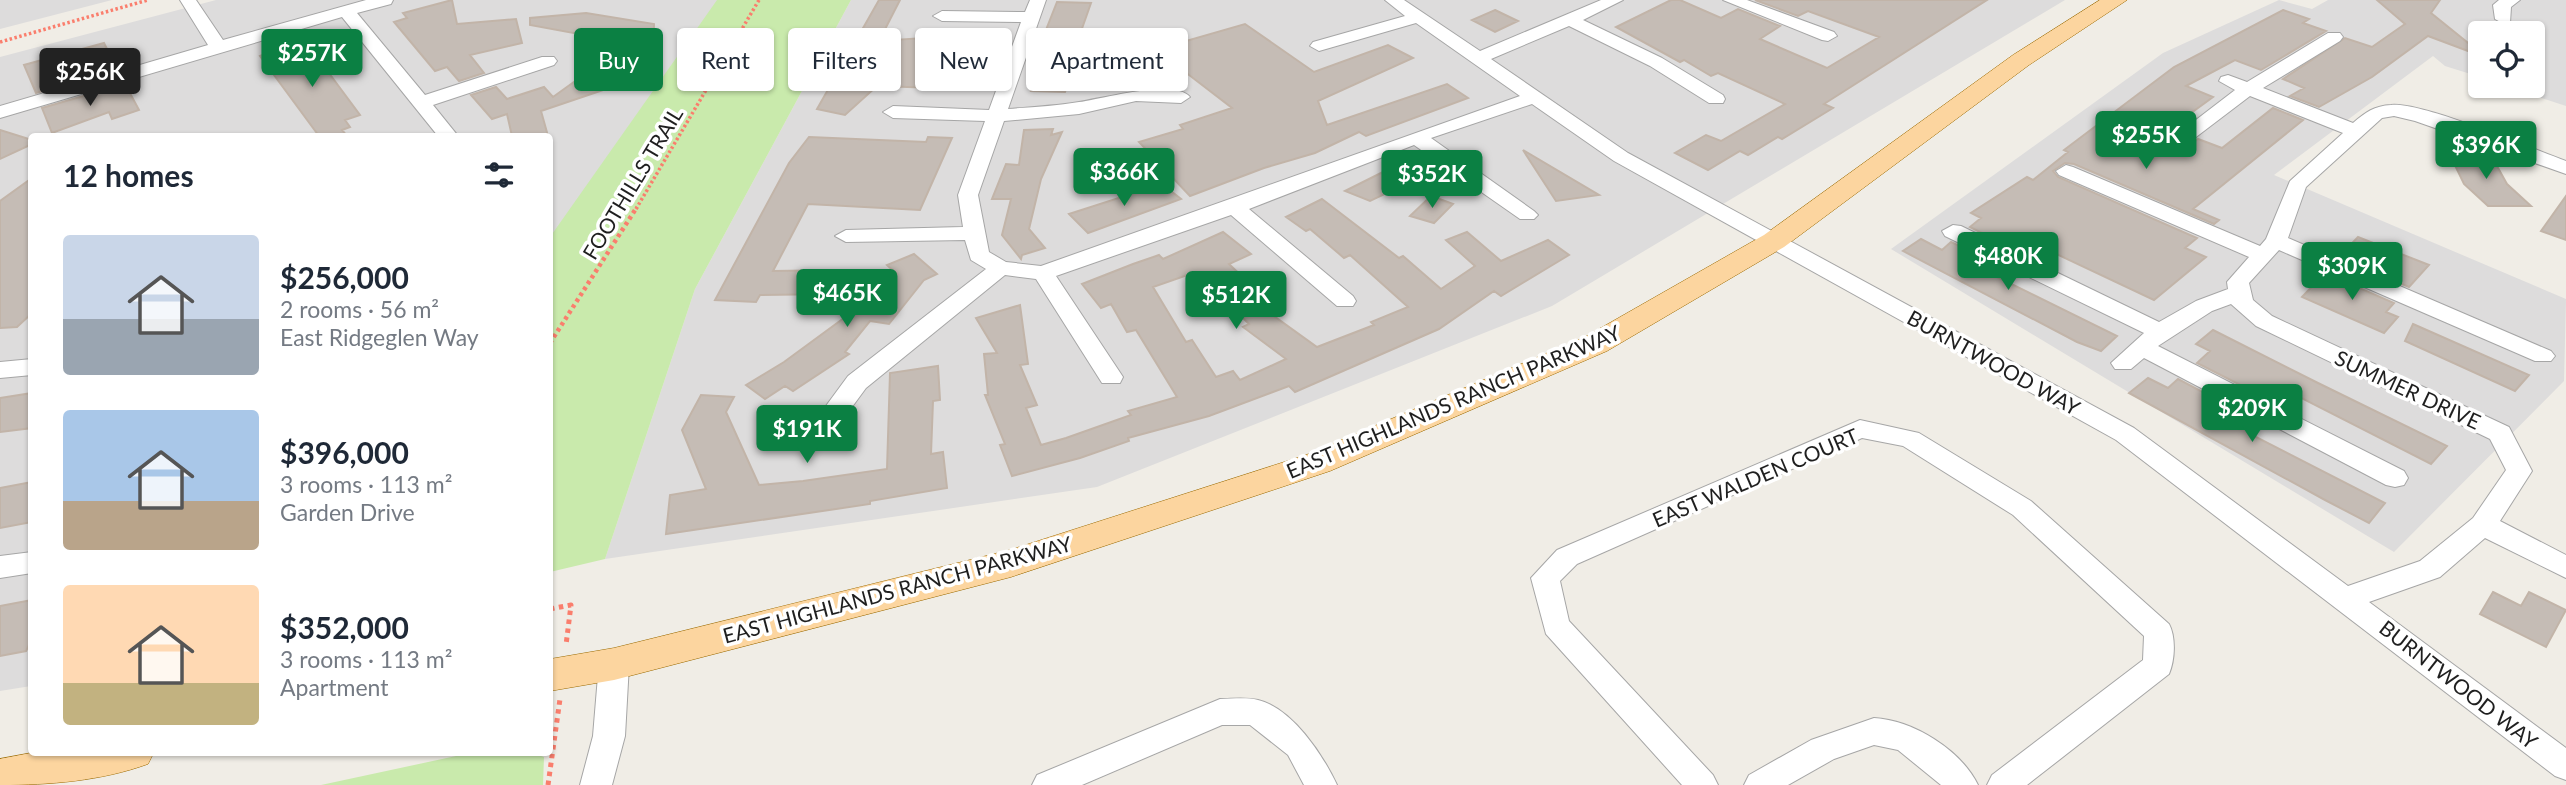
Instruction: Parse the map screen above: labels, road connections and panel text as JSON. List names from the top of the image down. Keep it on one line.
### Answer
{"streets":{"main road":["EAST HIGHLANDS RANCH PARKWAY"],"street":["BURNTWOOD WAY","SUMMER DRIVE","EAST WALDEN COURT"],"path":["FOOTHILLS TRAIL"]},"crossings":[["BURNTWOOD WAY","SUMMER DRIVE"],["BURNTWOOD WAY","EAST HIGHLANDS RANCH PARKWAY"]],"page":{"chip":["Buy","Rent","Filters","New","Apartment"],"price":["$257K","$256K","$255K","$396K","$366K","$352K","$480K","$309K","$465K","$512K","$209K","$191K"],"heading":"12 homes","list":[{"name":"$256,000","note":"2 rooms · 56 m² · East Ridgeglen Way"},{"name":"$396,000","note":"3 rooms · 113 m² · Garden Drive"},{"name":"$352,000","note":"3 rooms · 113 m² · Apartment"}]}}
